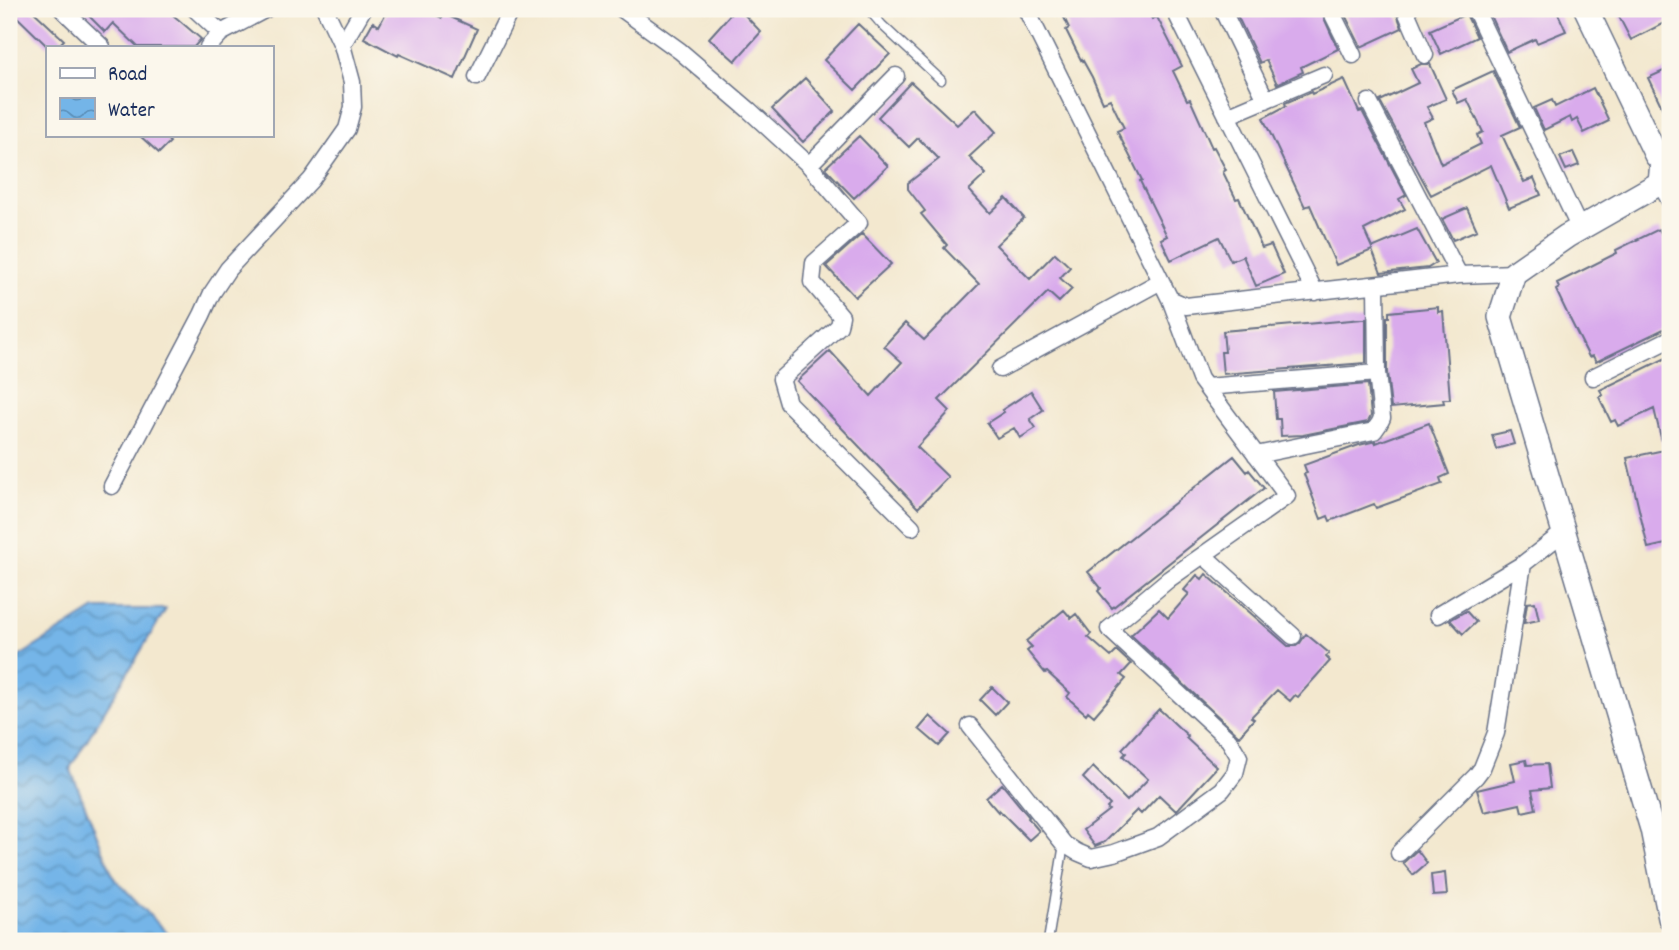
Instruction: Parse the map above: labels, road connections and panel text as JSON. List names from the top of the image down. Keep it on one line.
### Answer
{"legend":["Road","Water"]}
